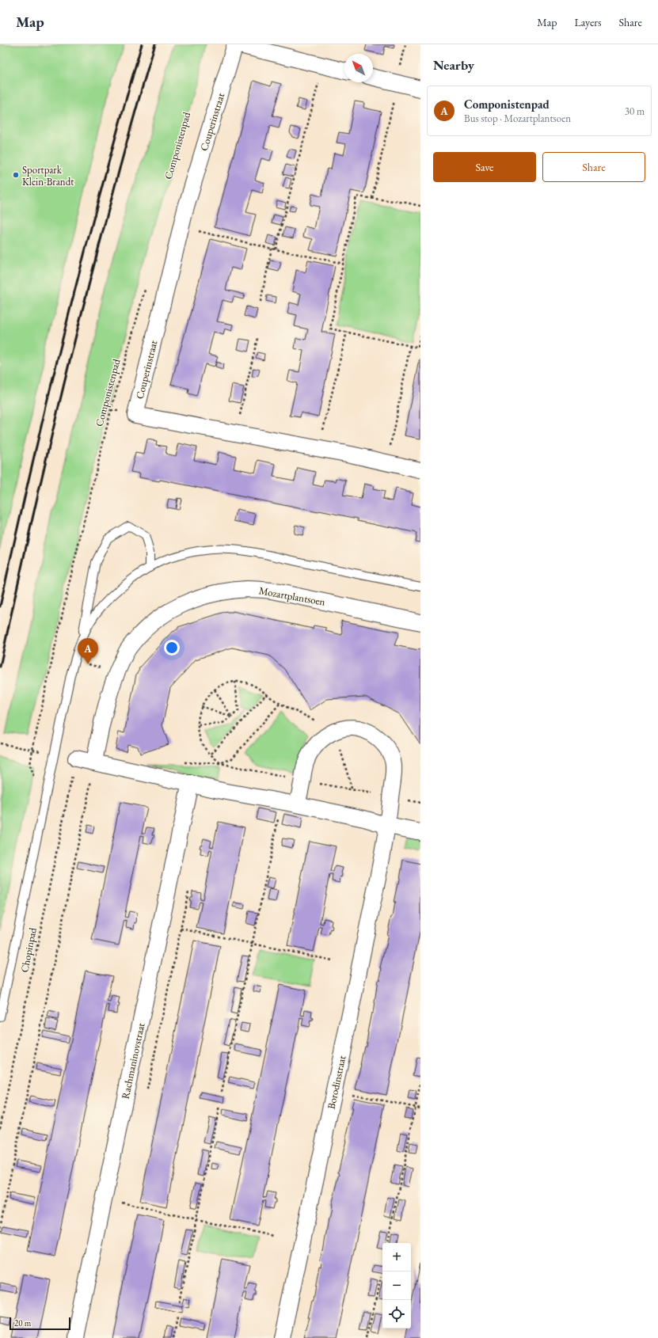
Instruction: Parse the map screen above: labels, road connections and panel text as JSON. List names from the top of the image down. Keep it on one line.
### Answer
{"streets":{"street":["Couperinstraat","Mozartplantsoen","Rachmaninovstraat","Borodinstraat"],"path":["Componistenpad","Chopinpad"]},"places":["Sportpark Klein-Brandt"],"scale_bar":"20 m","north":"top left","page":{"header":"Map","nav":["Map","Layers","Share"],"heading":"Nearby","list":[{"mark":"A","name":"Componistenpad","note":"Bus stop · Mozartplantsoen","value":"30 m"}],"buttons":["Save","Share"],"pins":"A","map_buttons":["+","−"],"scale":"20 m"}}
